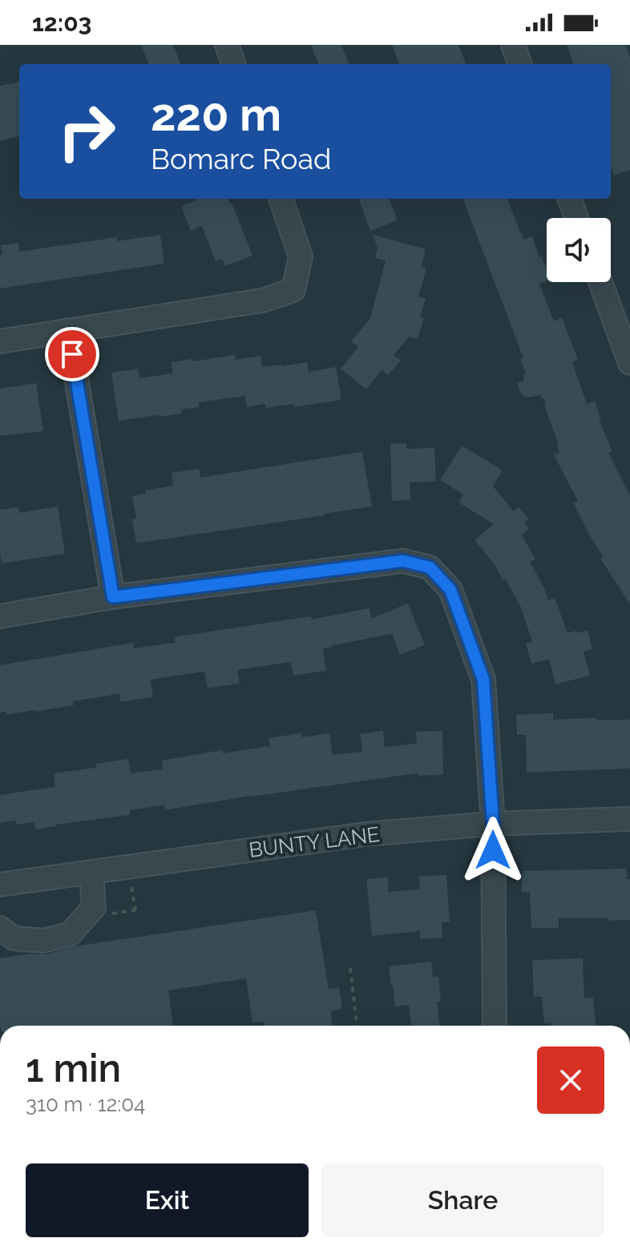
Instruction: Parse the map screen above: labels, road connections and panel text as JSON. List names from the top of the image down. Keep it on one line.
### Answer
{"streets":{"street":["BUNTY LANE"]},"page":{"status":"12:03","turn":["220 m","Bomarc Road"],"heading":["1 min","310 m · 12:04"],"buttons":["Exit","Share"]}}
